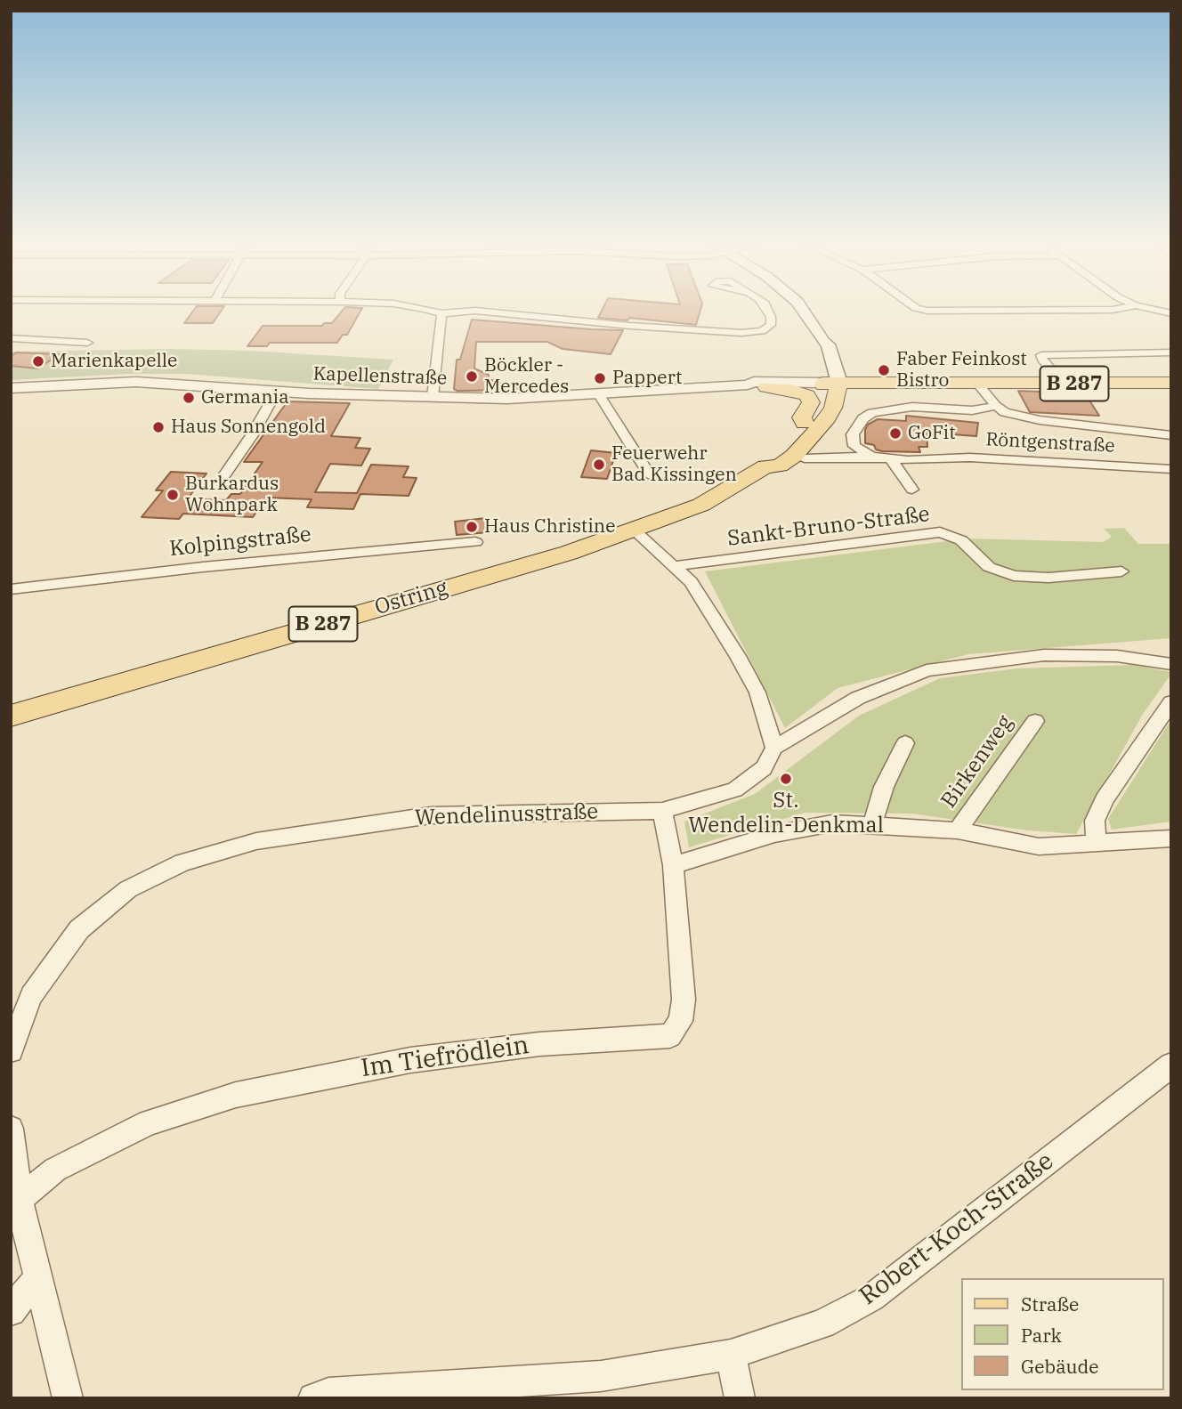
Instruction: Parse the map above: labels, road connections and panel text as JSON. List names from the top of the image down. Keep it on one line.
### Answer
{"streets":{"main road":["B 287","Ostring"],"street":["Kapellenstraße","Röntgenstraße","Sankt-Bruno-Straße","Kolpingstraße","Birkenweg","Wendelinusstraße","Im Tiefrödlein","Robert-Koch-Straße"]},"crossings":[["Kapellenstraße","B 287"],["Kapellenstraße","Ostring"],["B 287","Ostring"],["Röntgenstraße","Ostring"],["Wendelinusstraße","Im Tiefrödlein"]],"places":["Marienkapelle","Faber Feinkost Bistro","Böckler - Mercedes","Pappert","Germania","Haus Sonnengold","GoFit","Feuerwehr Bad Kissingen","Burkardus Wohnpark","Haus Christine","St. Wendelin-Denkmal"],"legend":["Straße","Park","Gebäude"]}
